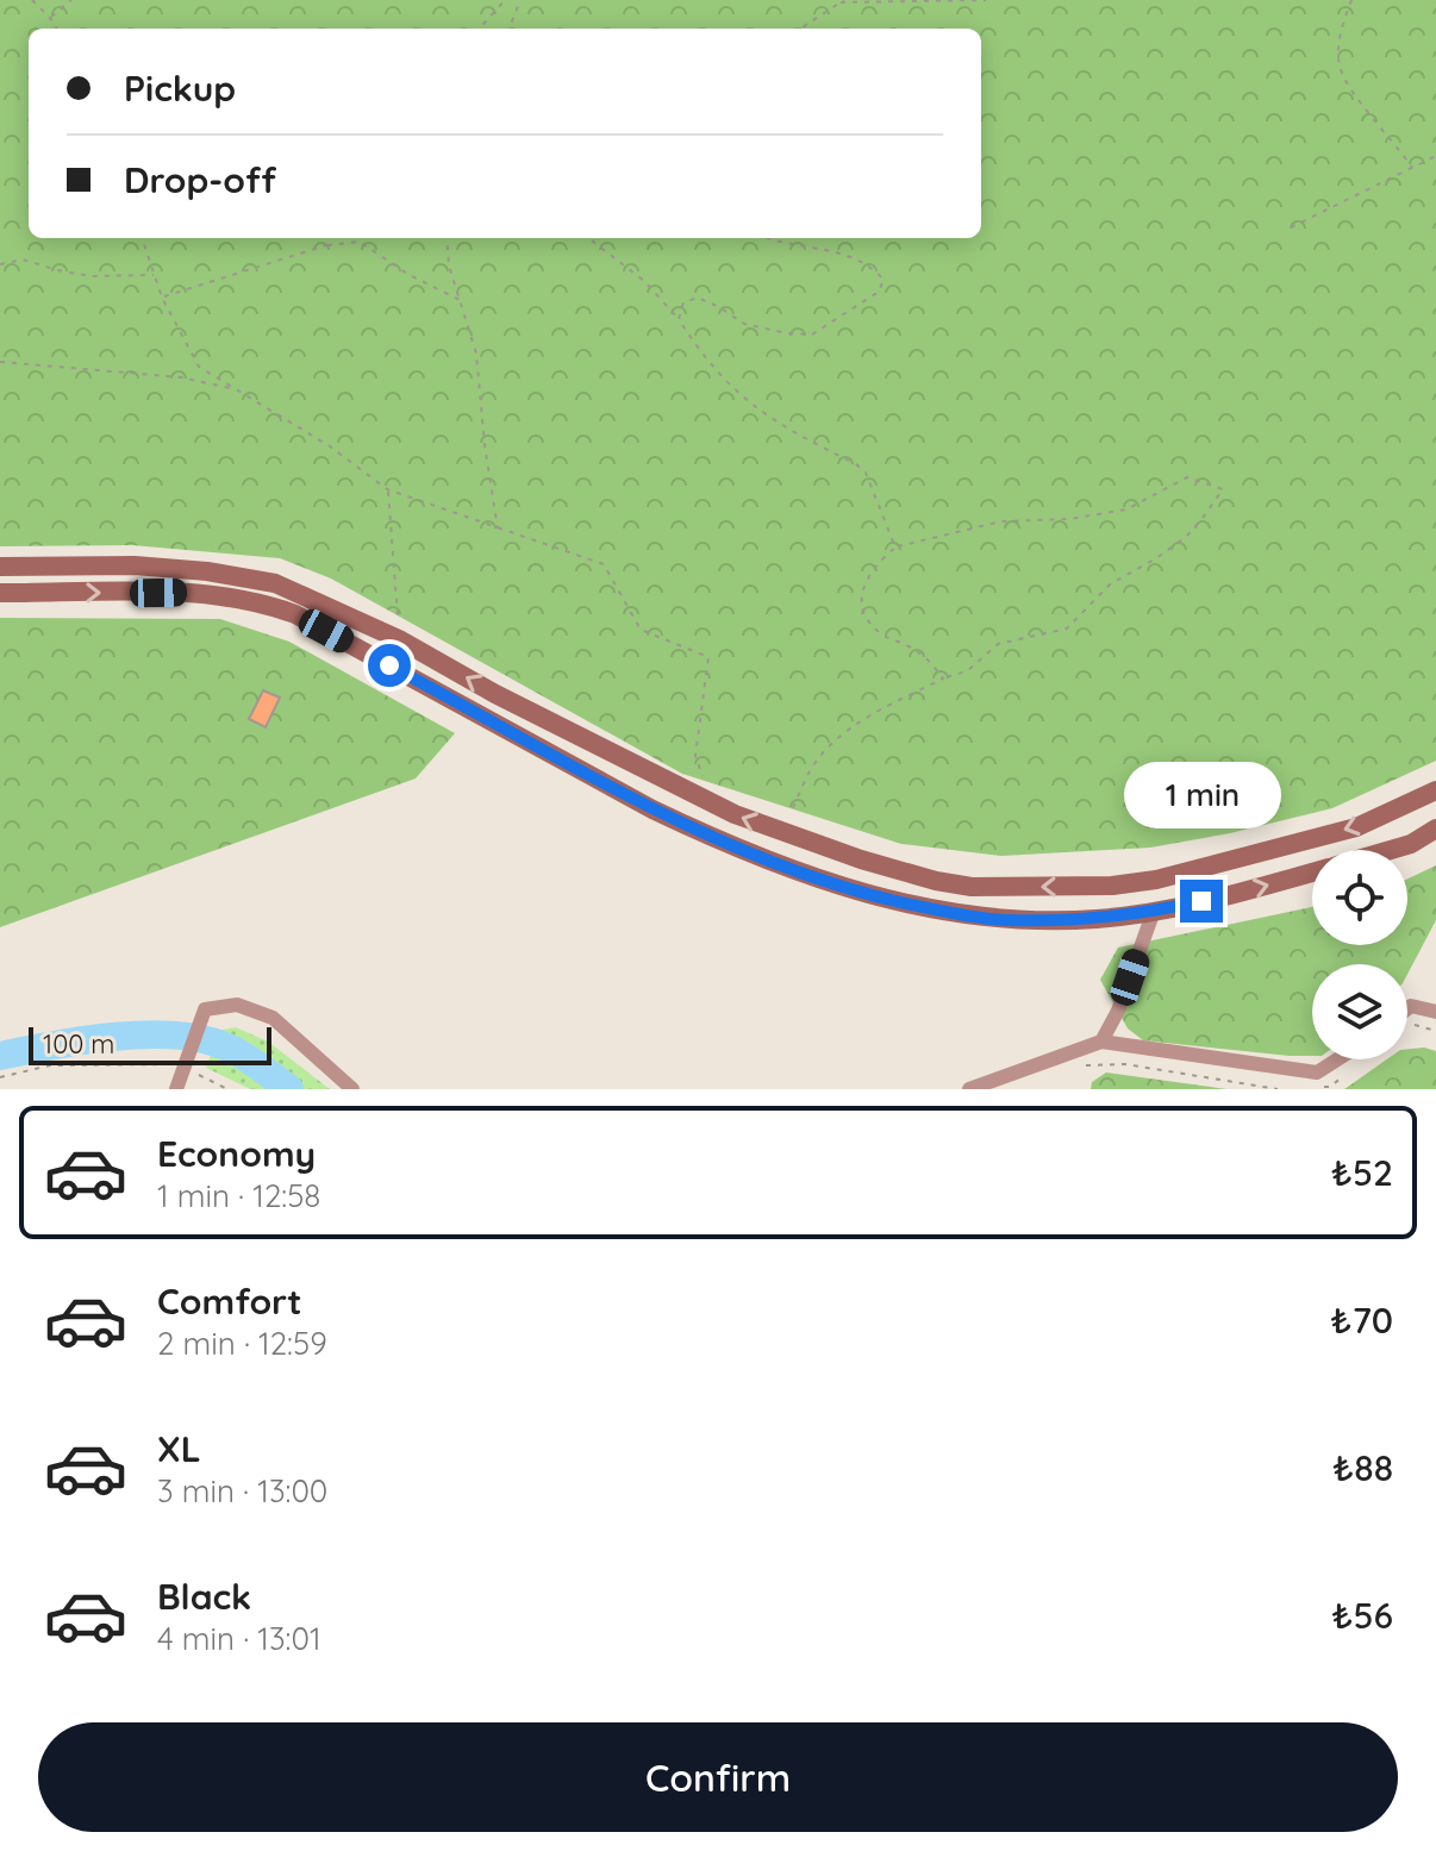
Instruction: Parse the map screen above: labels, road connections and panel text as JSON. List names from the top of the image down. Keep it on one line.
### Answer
{"scale_bar":"100 m","page":{"banner":["Pickup","Drop-off"],"bubble":"1 min","scale":"100 m","list":[{"name":"Economy","note":"1 min · 12:58","value":"₺52"},{"name":"Comfort","note":"2 min · 12:59","value":"₺70"},{"name":"XL","note":"3 min · 13:00","value":"₺88"},{"name":"Black","note":"4 min · 13:01","value":"₺56"}],"buttons":"Confirm"}}
